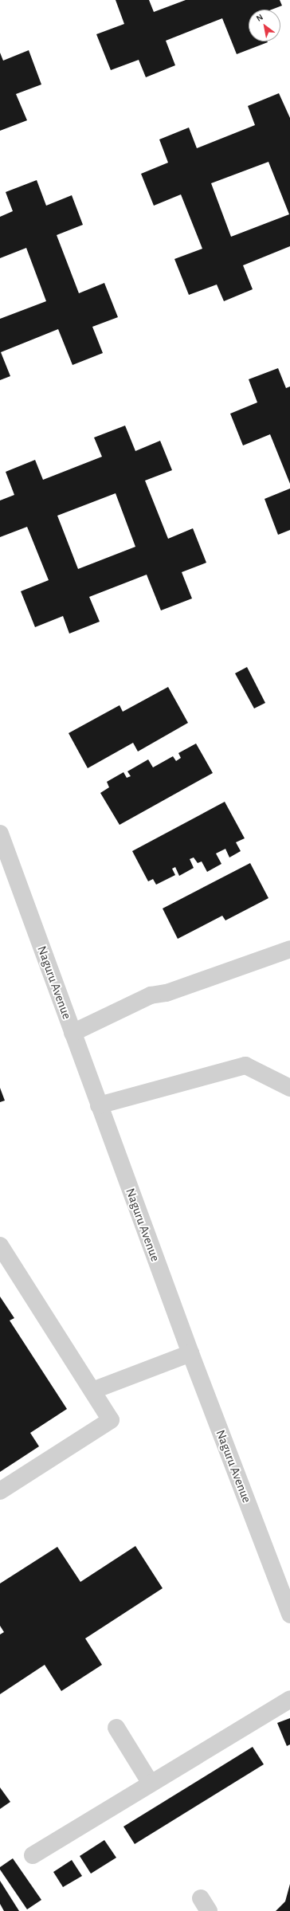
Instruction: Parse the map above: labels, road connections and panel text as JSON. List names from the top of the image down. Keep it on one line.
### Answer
{"streets":{"street":["Naguru Avenue"]},"north":"top left"}
